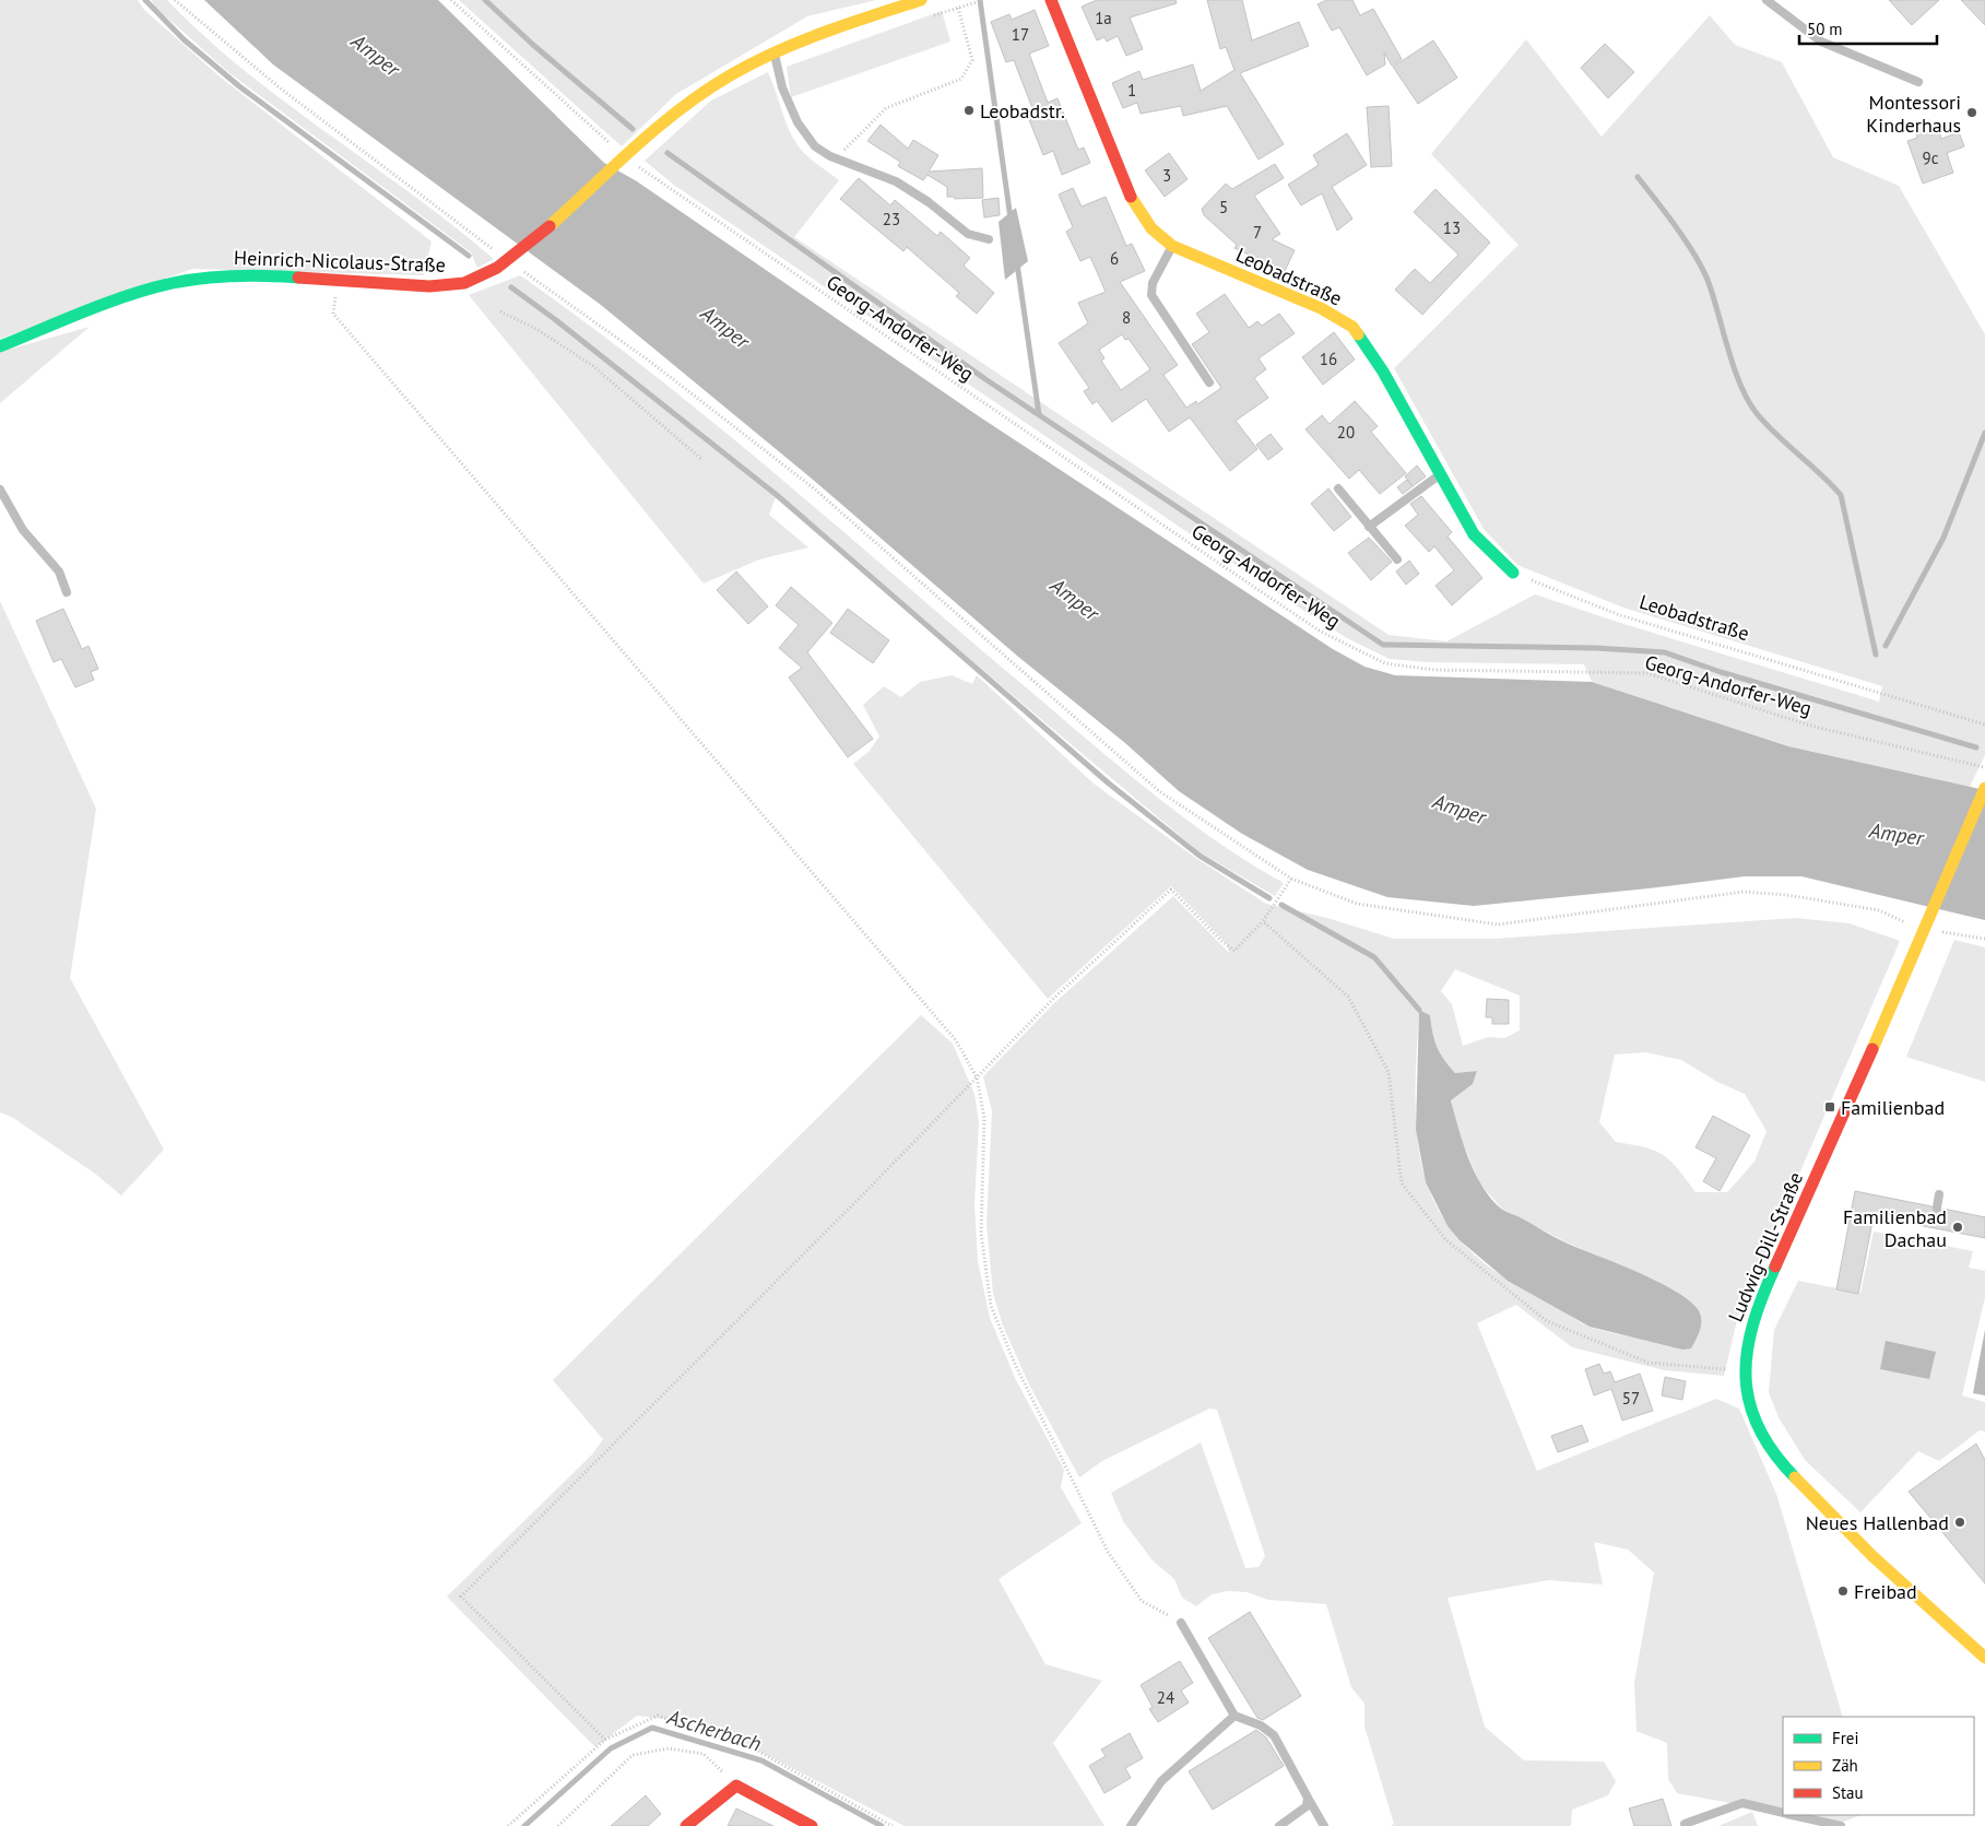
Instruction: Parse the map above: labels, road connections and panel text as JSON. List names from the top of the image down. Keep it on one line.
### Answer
{"streets":{"street":["Heinrich-Nicolaus-Straße","Leobadstraße","Ludwig-Dill-Straße"],"path":["Georg-Andorfer-Weg"]},"water":["Amper","Ascherbach"],"places":{"other":["Leobadstr.","Montessori Kinderhaus","Familienbad Dachau","Neues Hallenbad","Freibad"],"transit":["Familienbad"]},"house_numbers":["1a","17","1","9c","3","5","23","13","7","6","8","16","20","57","24"],"legend":["Frei","Zäh","Stau"],"scale_bar":"50 m"}
